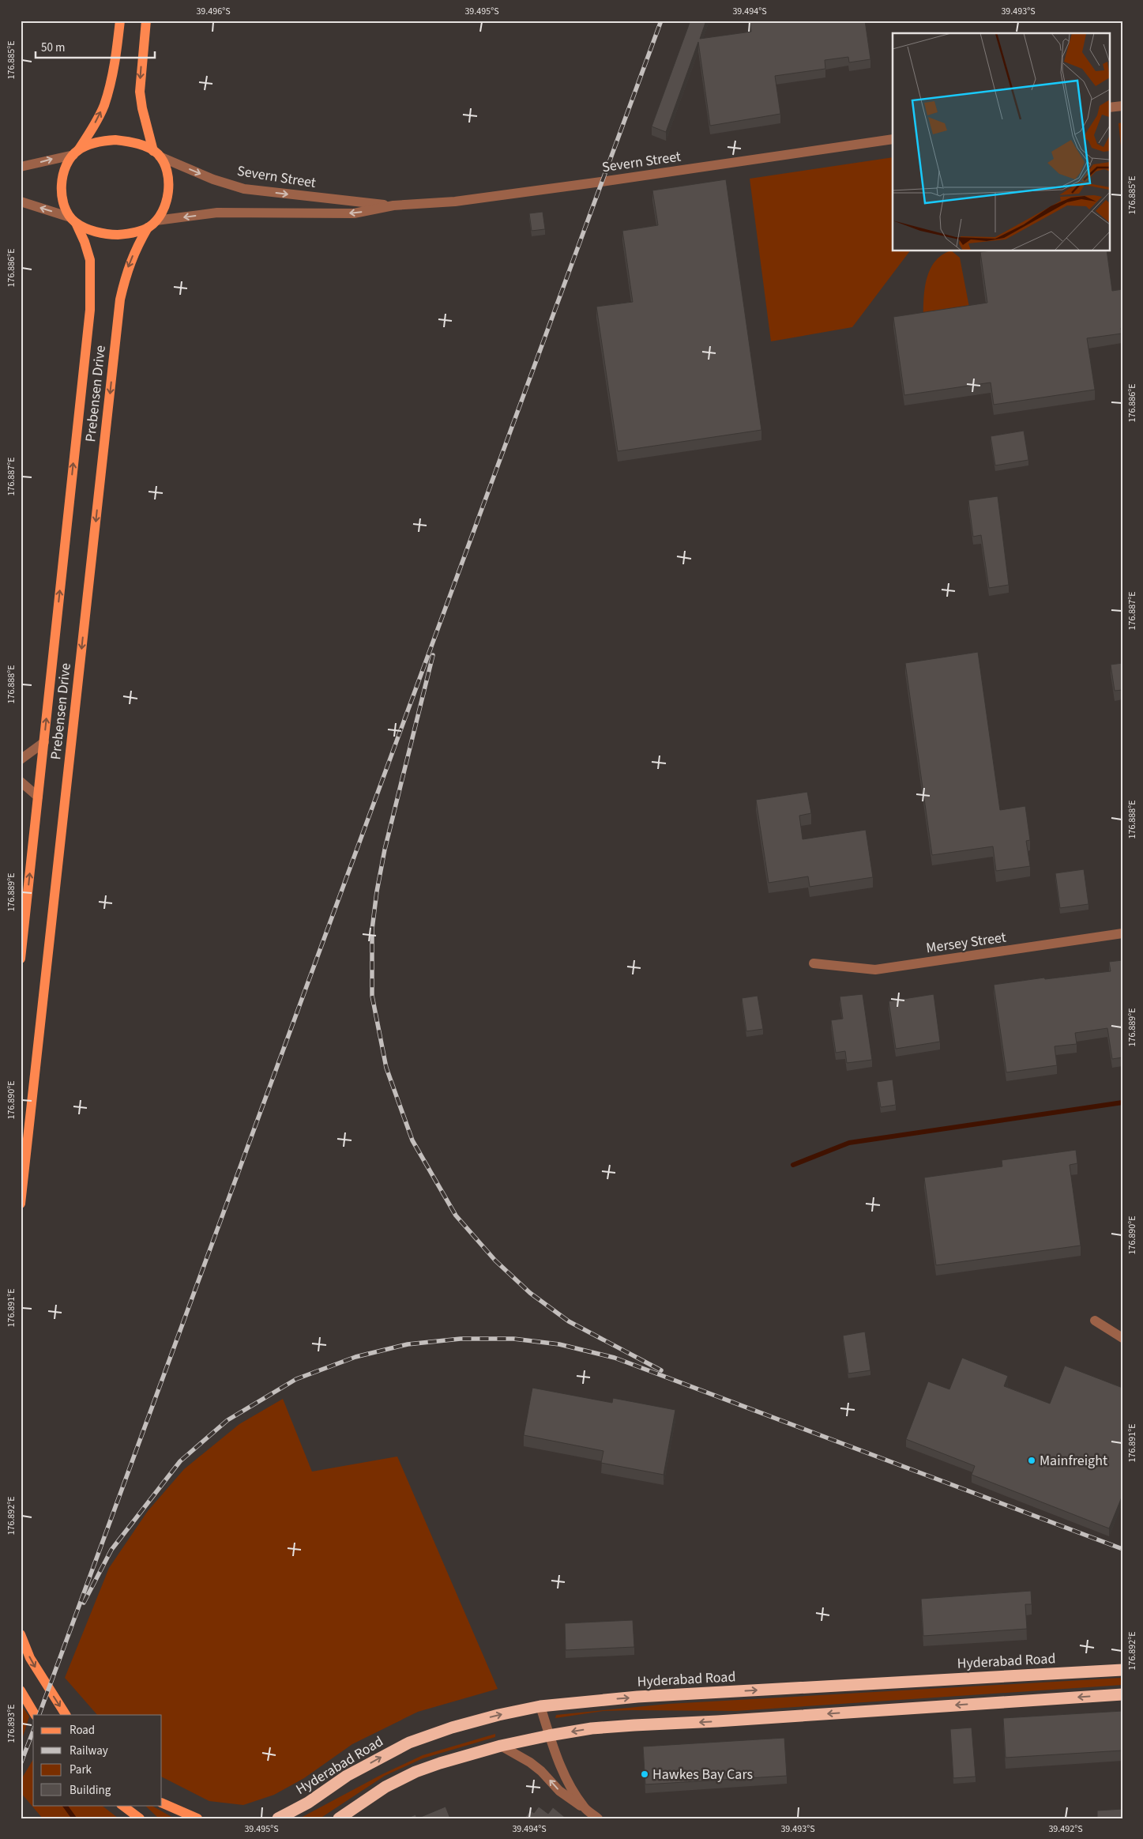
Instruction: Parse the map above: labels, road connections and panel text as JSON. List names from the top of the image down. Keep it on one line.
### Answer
{"streets":{"highway":["Hyderabad Road"],"main road":["Prebensen Drive"],"street":["Severn Street","Mersey Street"]},"crossings":[["Severn Street","Prebensen Drive"]],"places":["Mainfreight","Hawkes Bay Cars"],"legend":["Road","Railway","Park","Building"],"scale_bar":"50 m","coordinates":["39.496°S","39.495°S","39.494°S","39.493°S","176.885°E","176.886°E","176.887°E","176.888°E","176.889°E","176.890°E","176.891°E","176.892°E","176.893°E","39.492°S"]}
